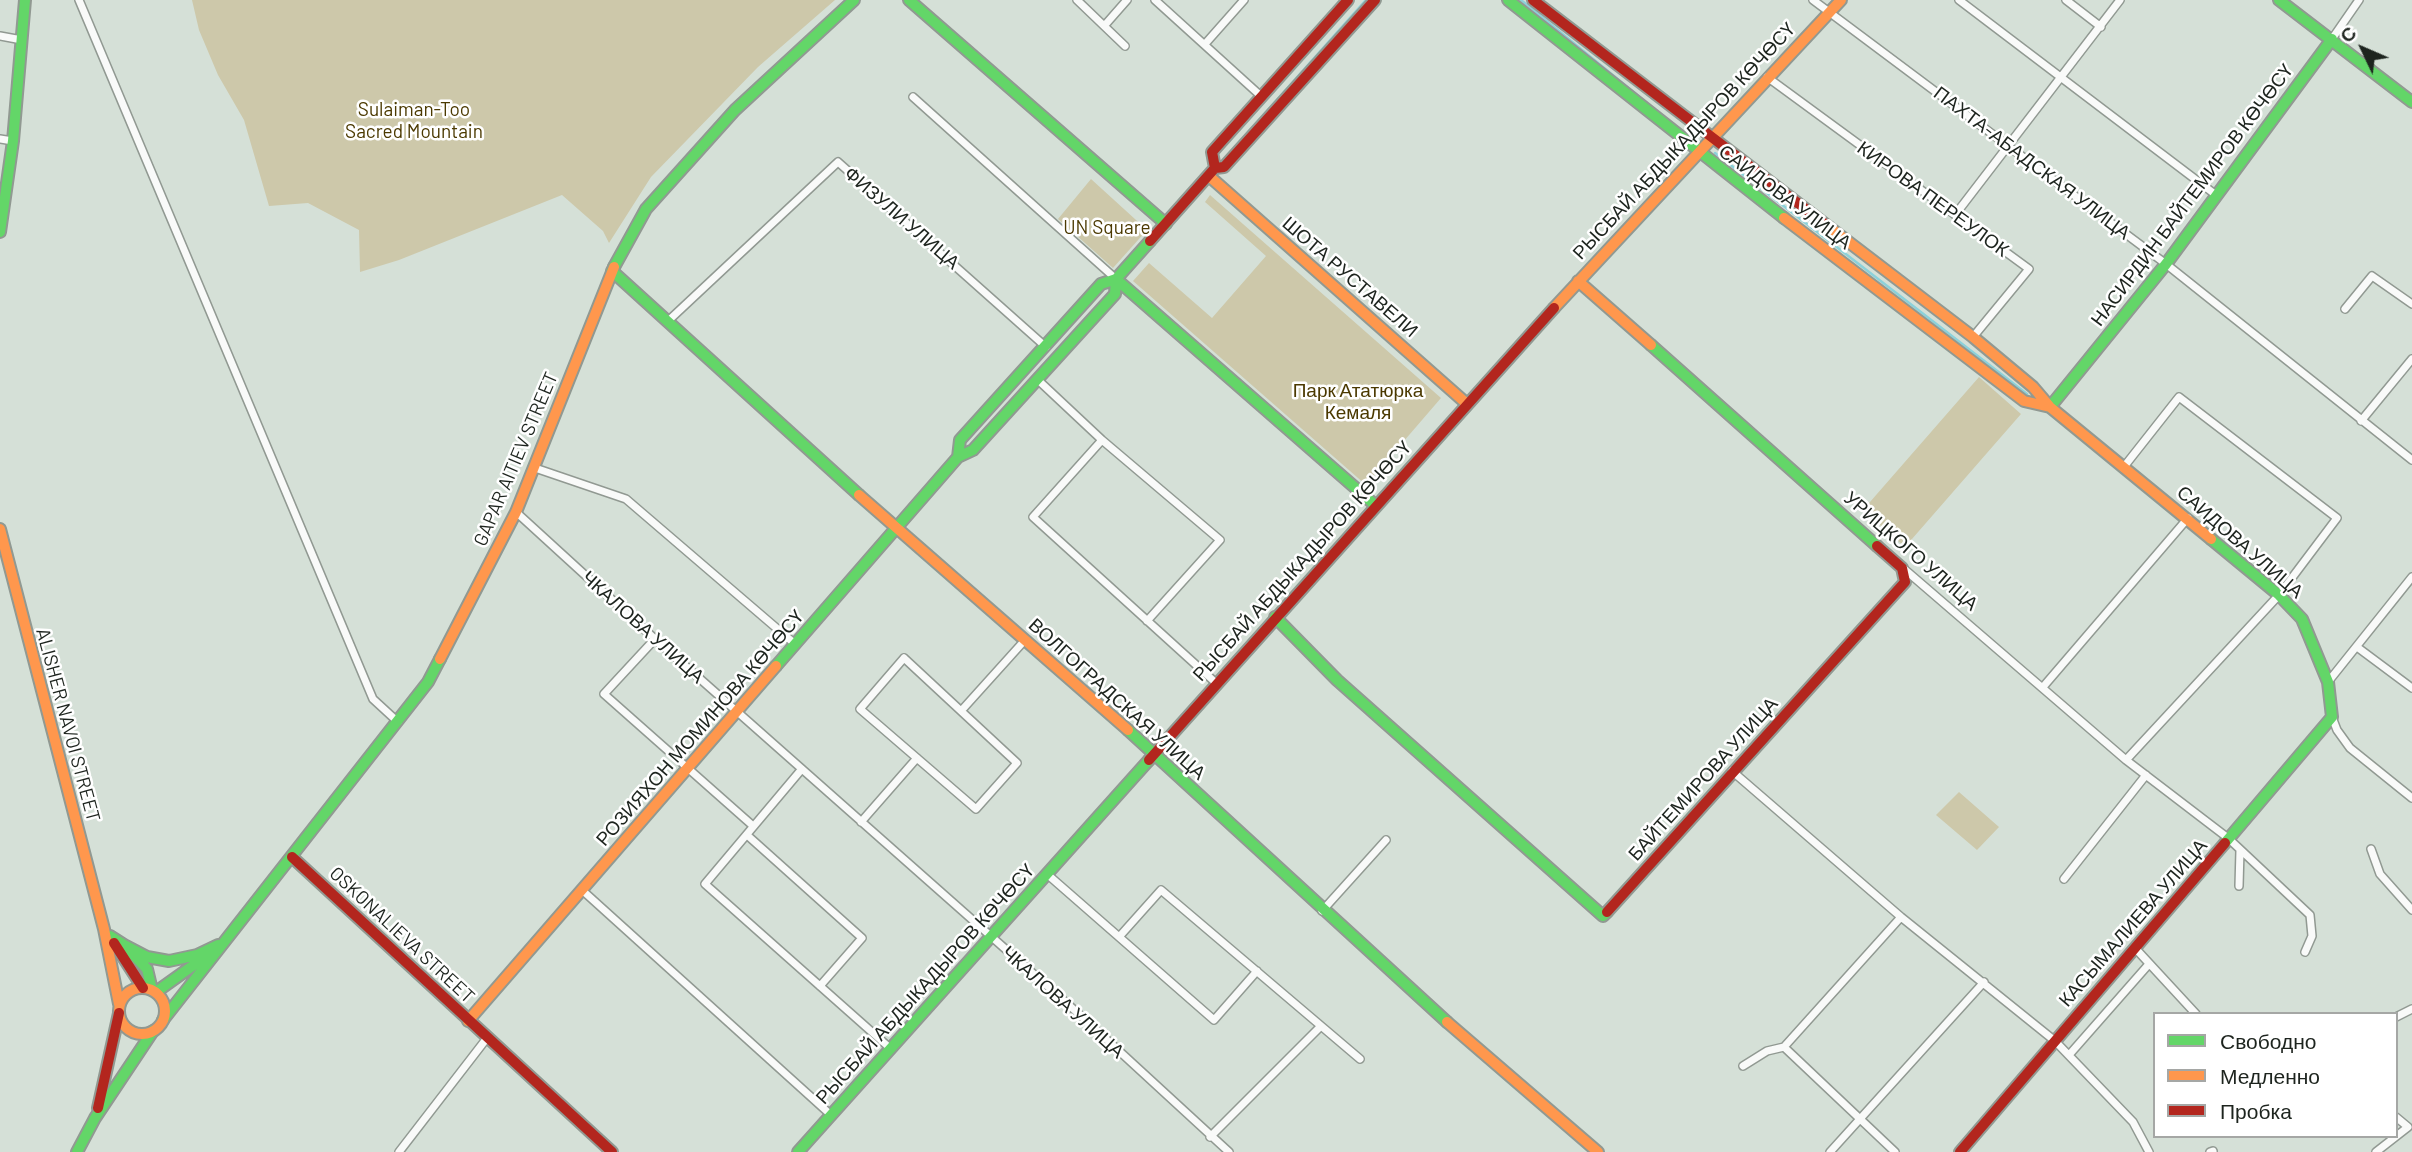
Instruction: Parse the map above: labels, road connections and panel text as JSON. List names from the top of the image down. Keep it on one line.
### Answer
{"streets":{"street":["РЫСБАЙ АБДЫКАДЫРОВ КӨЧӨСҮ","ПАХТА-АБАДСКАЯ УЛИЦА","НАСИРДИН БАЙТЕМИРОВ КӨЧӨСҮ","САИДОВА УЛИЦА","КИРОВА ПЕРЕУЛОК","ФИЗУЛИ УЛИЦА","ШОТА РУСТАВЕЛИ","GAPAR AITIEV STREET","УРИЦКОГО УЛИЦА","ЧКАЛОВА УЛИЦА","ВОЛГОГРАДСКАЯ УЛИЦА","ALISHER NAVOI STREET","РОЗИЯХОН МОМИНОВА КӨЧӨСҮ","БАЙТЕМИРОВА УЛИЦА","КАСЫМАЛИЕВА УЛИЦА","OSKONALIEVA STREET"]},"crossings":[["РЫСБАЙ АБДЫКАДЫРОВ КӨЧӨСҮ","ПАХТА-АБАДСКАЯ УЛИЦА"],["РЫСБАЙ АБДЫКАДЫРОВ КӨЧӨСҮ","САИДОВА УЛИЦА"],["РЫСБАЙ АБДЫКАДЫРОВ КӨЧӨСҮ","КИРОВА ПЕРЕУЛОК"],["РЫСБАЙ АБДЫКАДЫРОВ КӨЧӨСҮ","ШОТА РУСТАВЕЛИ"],["РЫСБАЙ АБДЫКАДЫРОВ КӨЧӨСҮ","УРИЦКОГО УЛИЦА"],["РЫСБАЙ АБДЫКАДЫРОВ КӨЧӨСҮ","ЧКАЛОВА УЛИЦА"],["РЫСБАЙ АБДЫКАДЫРОВ КӨЧӨСҮ","ВОЛГОГРАДСКАЯ УЛИЦА"],["РЫСБАЙ АБДЫКАДЫРОВ КӨЧӨСҮ","БАЙТЕМИРОВА УЛИЦА"],["ПАХТА-АБАДСКАЯ УЛИЦА","НАСИРДИН БАЙТЕМИРОВ КӨЧӨСҮ"],["НАСИРДИН БАЙТЕМИРОВ КӨЧӨСҮ","САИДОВА УЛИЦА"],["САИДОВА УЛИЦА","КИРОВА ПЕРЕУЛОК"],["САИДОВА УЛИЦА","КАСЫМАЛИЕВА УЛИЦА"],["ФИЗУЛИ УЛИЦА","ВОЛГОГРАДСКАЯ УЛИЦА"],["ФИЗУЛИ УЛИЦА","РОЗИЯХОН МОМИНОВА КӨЧӨСҮ"],["ШОТА РУСТАВЕЛИ","РОЗИЯХОН МОМИНОВА КӨЧӨСҮ"],["GAPAR AITIEV STREET","ЧКАЛОВА УЛИЦА"],["GAPAR AITIEV STREET","ВОЛГОГРАДСКАЯ УЛИЦА"],["GAPAR AITIEV STREET","ALISHER NAVOI STREET"],["GAPAR AITIEV STREET","OSKONALIEVA STREET"],["УРИЦКОГО УЛИЦА","БАЙТЕМИРОВА УЛИЦА"],["УРИЦКОГО УЛИЦА","КАСЫМАЛИЕВА УЛИЦА"],["ЧКАЛОВА УЛИЦА","РОЗИЯХОН МОМИНОВА КӨЧӨСҮ"],["ВОЛГОГРАДСКАЯ УЛИЦА","РОЗИЯХОН МОМИНОВА КӨЧӨСҮ"],["РОЗИЯХОН МОМИНОВА КӨЧӨСҮ","OSKONALIEVA STREET"]],"parks":["Sulaiman-Too Sacred Mountain","UN Square","Парк Ататюрка Кемаля"],"legend":["Свободно","Медленно","Пробка"],"north":"top left"}
